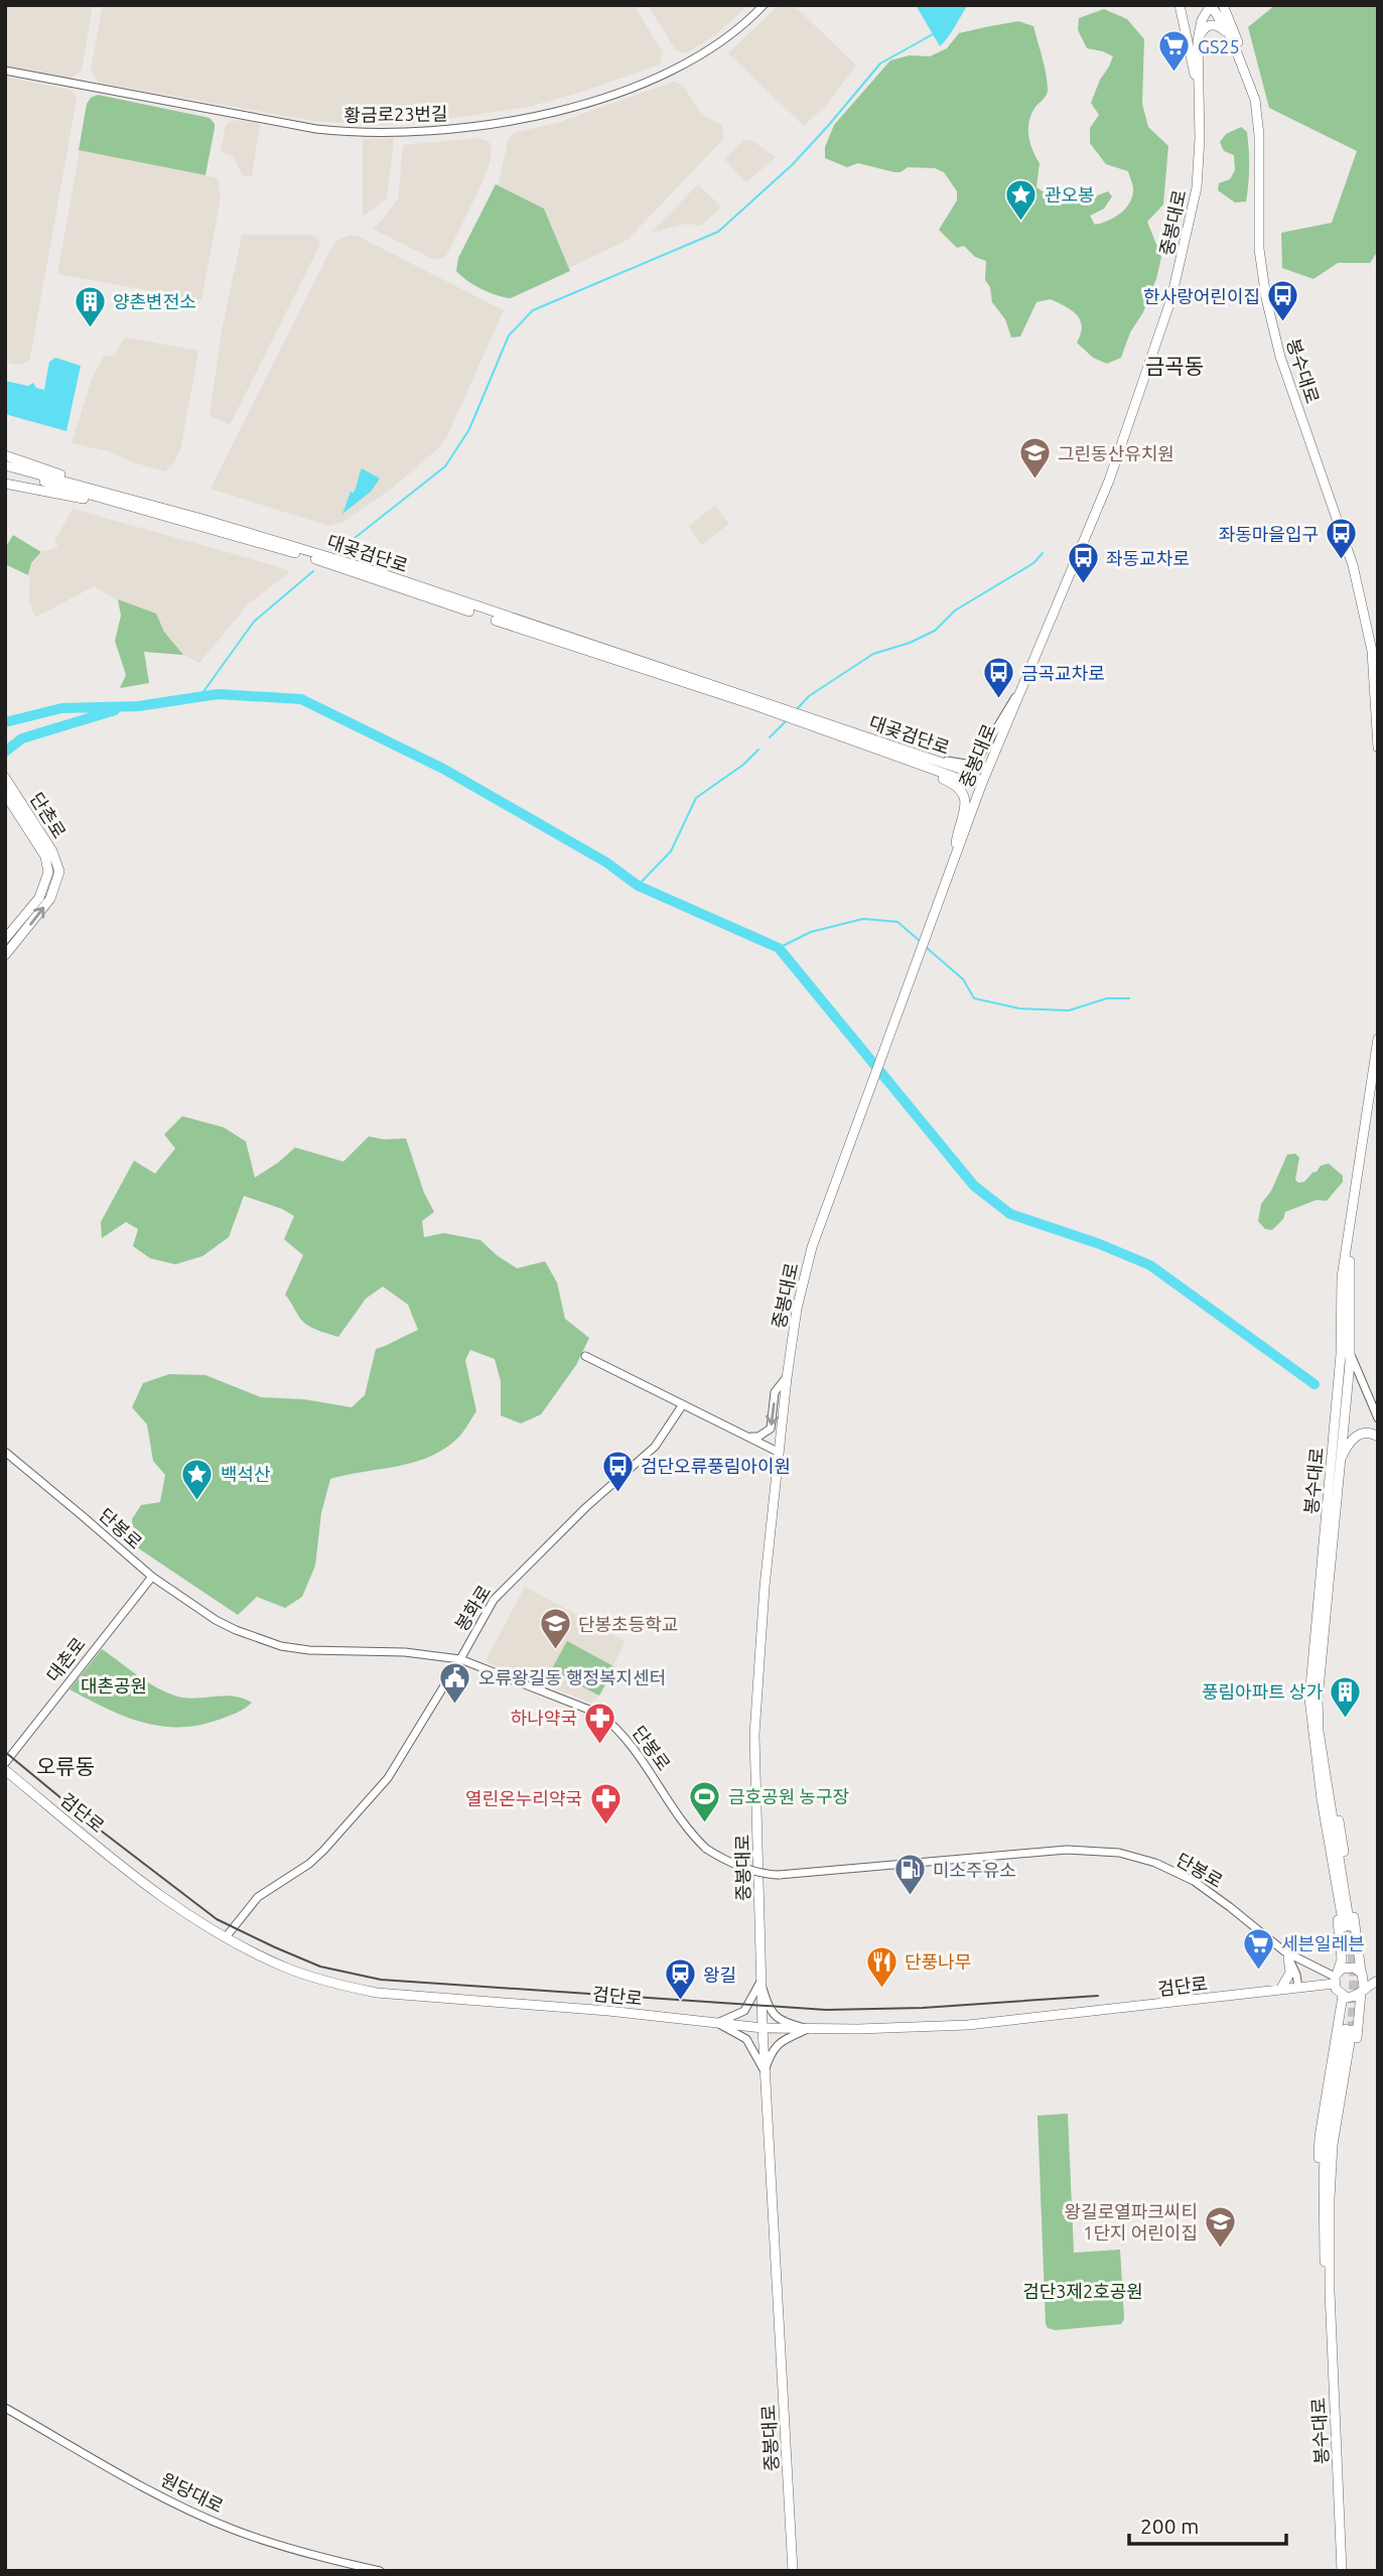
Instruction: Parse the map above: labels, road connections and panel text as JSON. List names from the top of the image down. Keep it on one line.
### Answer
{"streets":{"main road":["중봉대로","봉수대로","대곶검단로","단촌로","검단로"],"street":["황금로23번길","단봉로","봉화로","대촌로","원당대로"]},"crossings":[["중봉대로","대곶검단로"],["중봉대로","검단로"],["단봉로","봉화로"],["단봉로","대촌로"],["단봉로","검단로"],["봉화로","검단로"]],"districts":["금곡동","오류동"],"parks":["대촌공원","검단3제2호공원"],"places":{"supermarket":["GS25","세븐일레븐"],"place":["관오봉","백석산"],"bus stop":["한사랑어린이집","좌동마을입구","좌동교차로","금곡교차로","검단오류풍림아이원"],"building":["양촌변전소","풍림아파트 상가"],"school or university":["그린동산유치원","단봉초등학교","왕길로열파크씨티 1단지 어린이집"],"public building":["오류왕길동 행정복지센터"],"pharmacy":["하나약국","열린온누리약국"],"sports":["금호공원 농구장"],"fuel station":["미소주유소"],"restaurant":["단풍나무"],"station":["왕길"]},"scale_bar":"200 m"}
